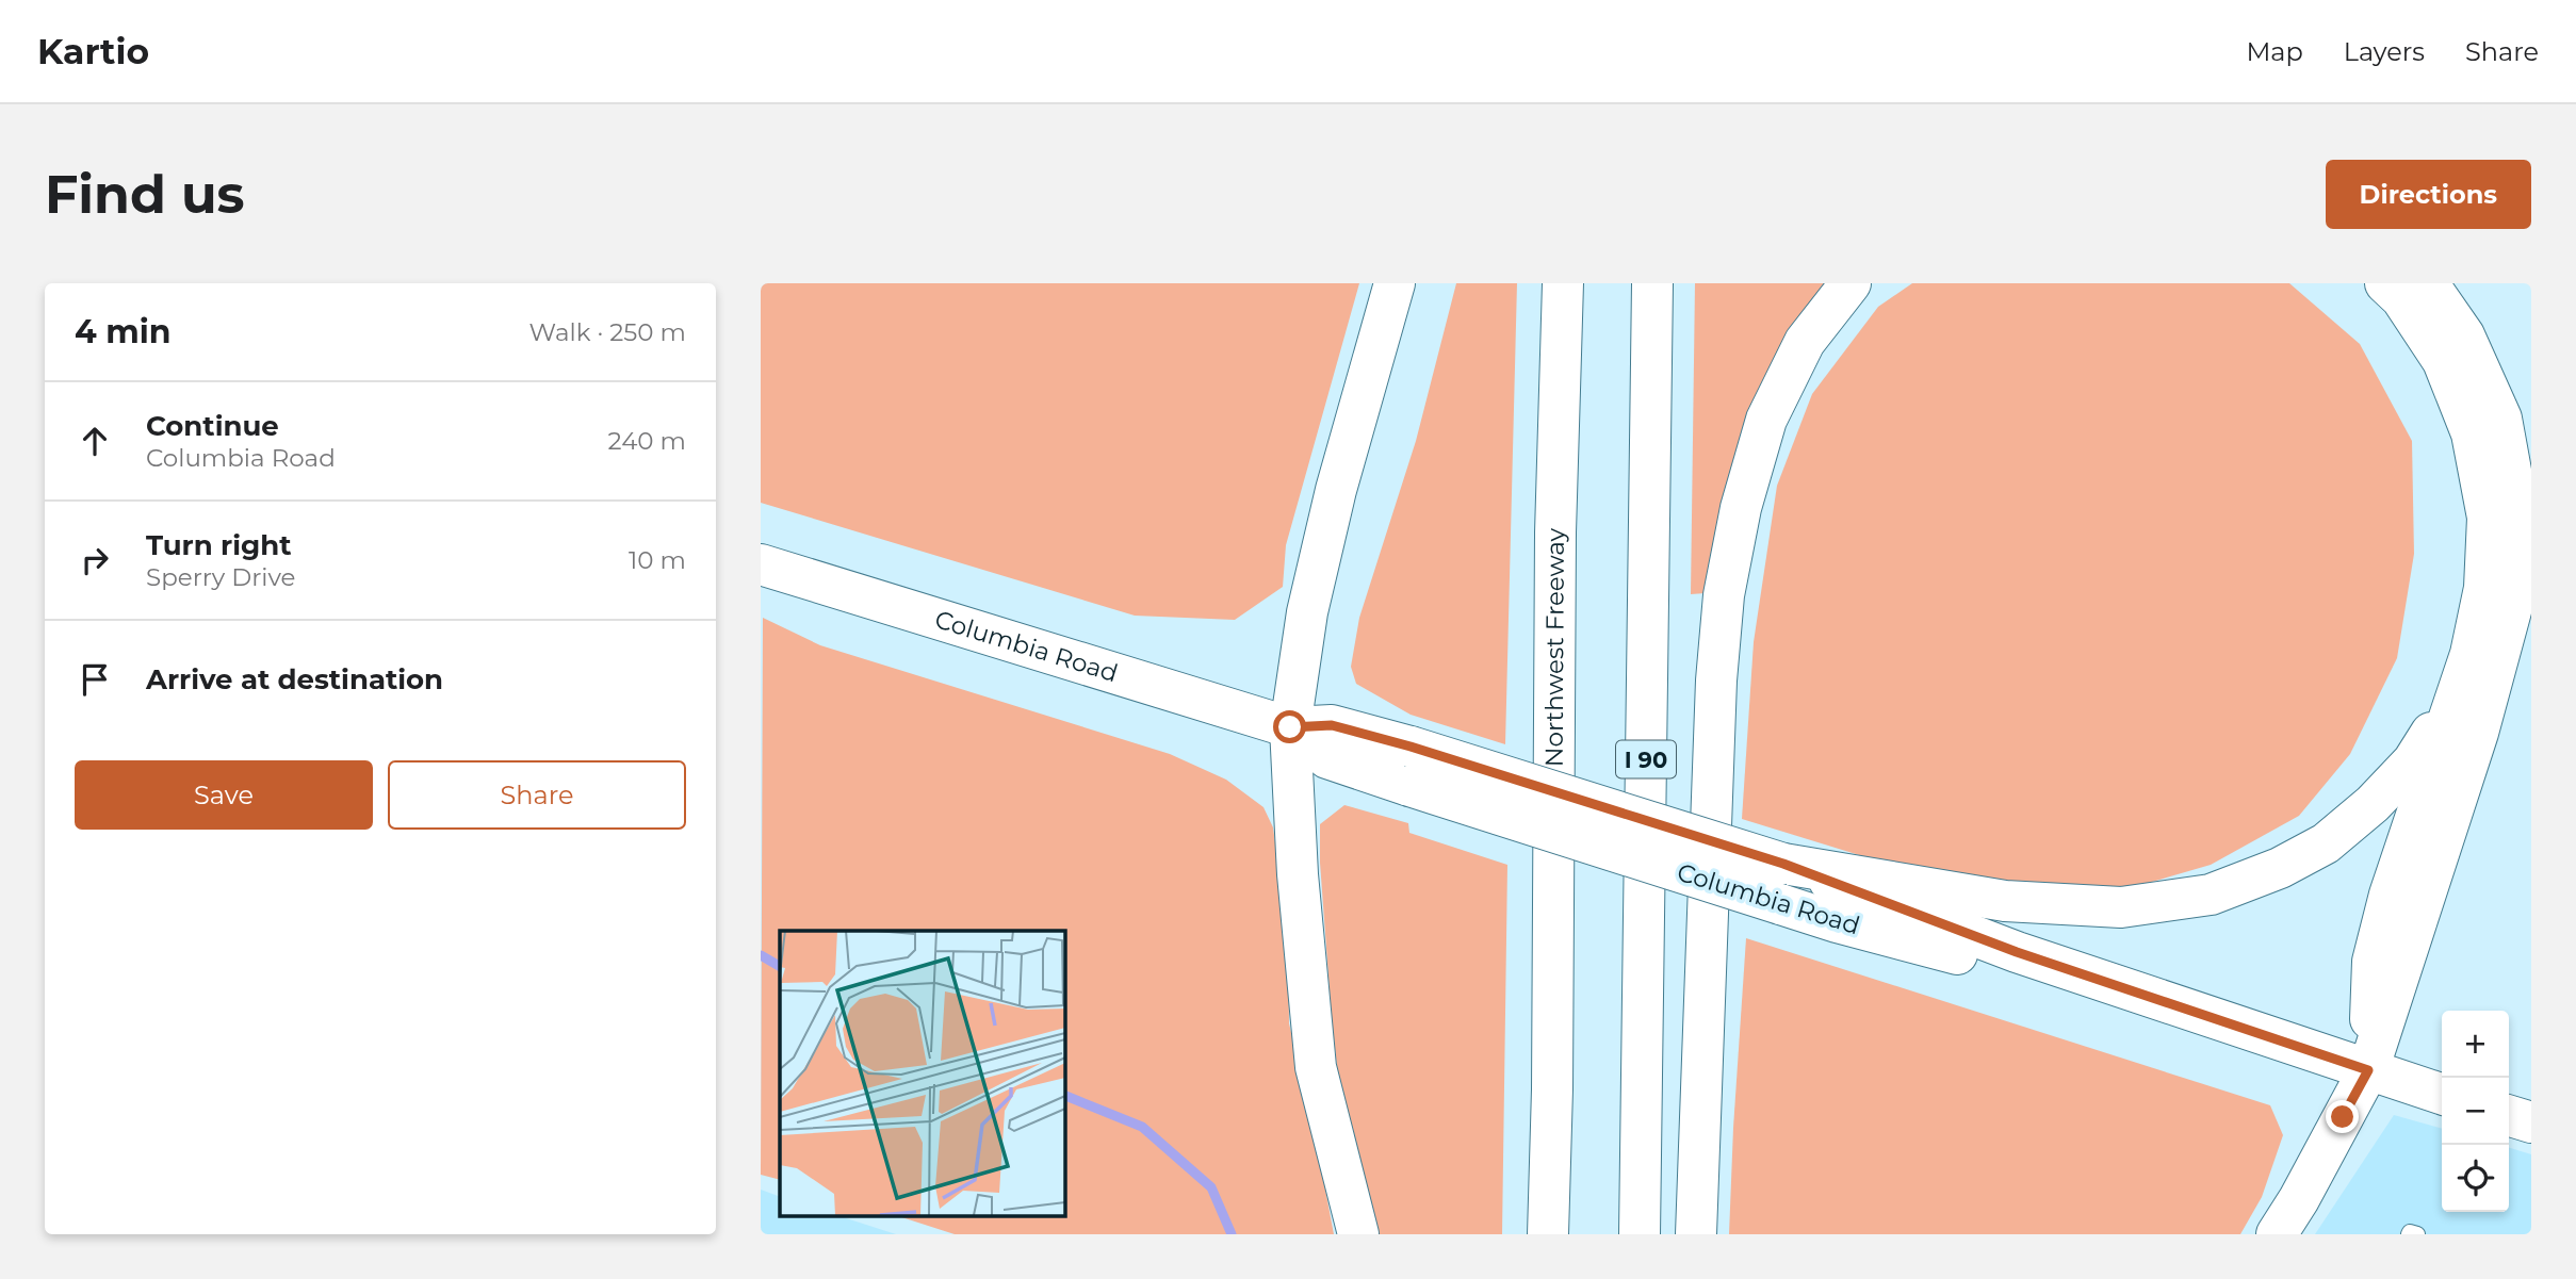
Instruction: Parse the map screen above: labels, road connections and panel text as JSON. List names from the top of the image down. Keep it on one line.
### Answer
{"streets":{"main road":["Columbia Road","Northwest Freeway","I 90"]},"page":{"header":"Kartio","nav":["Map","Layers","Share"],"buttons":["Directions",["Save","Share"]],"title":"Find us","heading":["4 min","Walk · 250 m"],"list":[["Continue","Columbia Road","240 m"],["Turn right","Sperry Drive","10 m"],"Arrive at destination"],"map_buttons":["+","−"]}}
